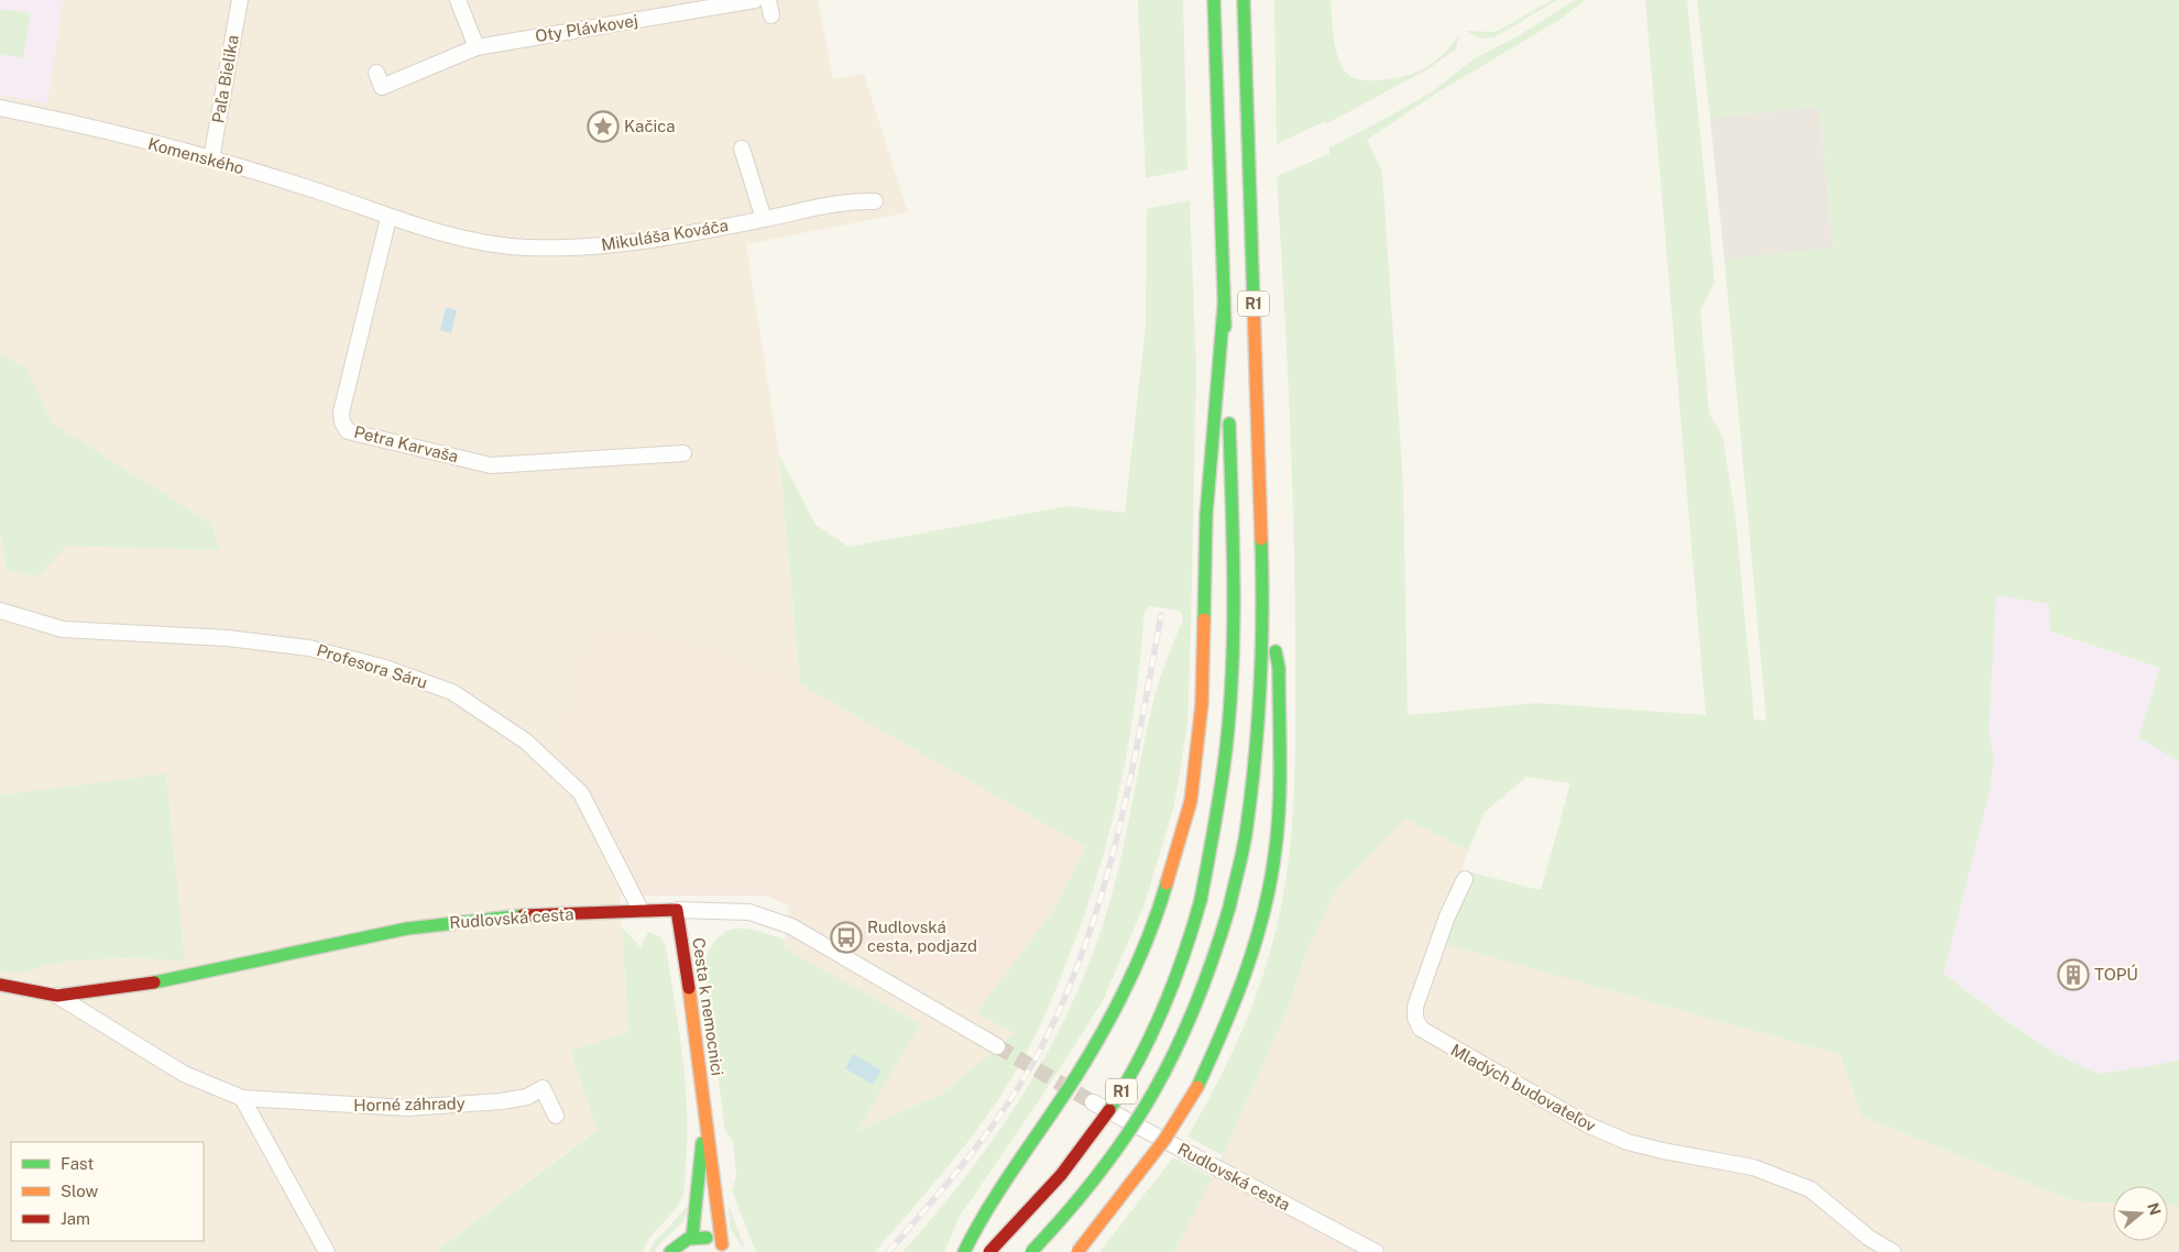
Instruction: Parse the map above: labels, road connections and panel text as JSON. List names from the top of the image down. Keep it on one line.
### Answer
{"streets":{"main road":["R1","Rudlovská cesta","Cesta k nemocnici"],"street":["Oty Plávkovej","Paľa Bielika","Komenského","Mikuláša Kováča","Petra Karvaša","Profesora Sáru","Mladých budovateľov","Horné záhrady"]},"crossings":[["Paľa Bielika","Komenského"],["Komenského","Mikuláša Kováča"],["Komenského","Petra Karvaša"],["Mikuláša Kováča","Petra Karvaša"],["Profesora Sáru","Rudlovská cesta"],["Rudlovská cesta","Cesta k nemocnici"],["Rudlovská cesta","Horné záhrady"]],"places":{"place":["Kačica"],"bus stop":["Rudlovská cesta, podjazd"],"building":["TOPÚ"]},"legend":["Fast","Slow","Jam"],"north":"right"}
